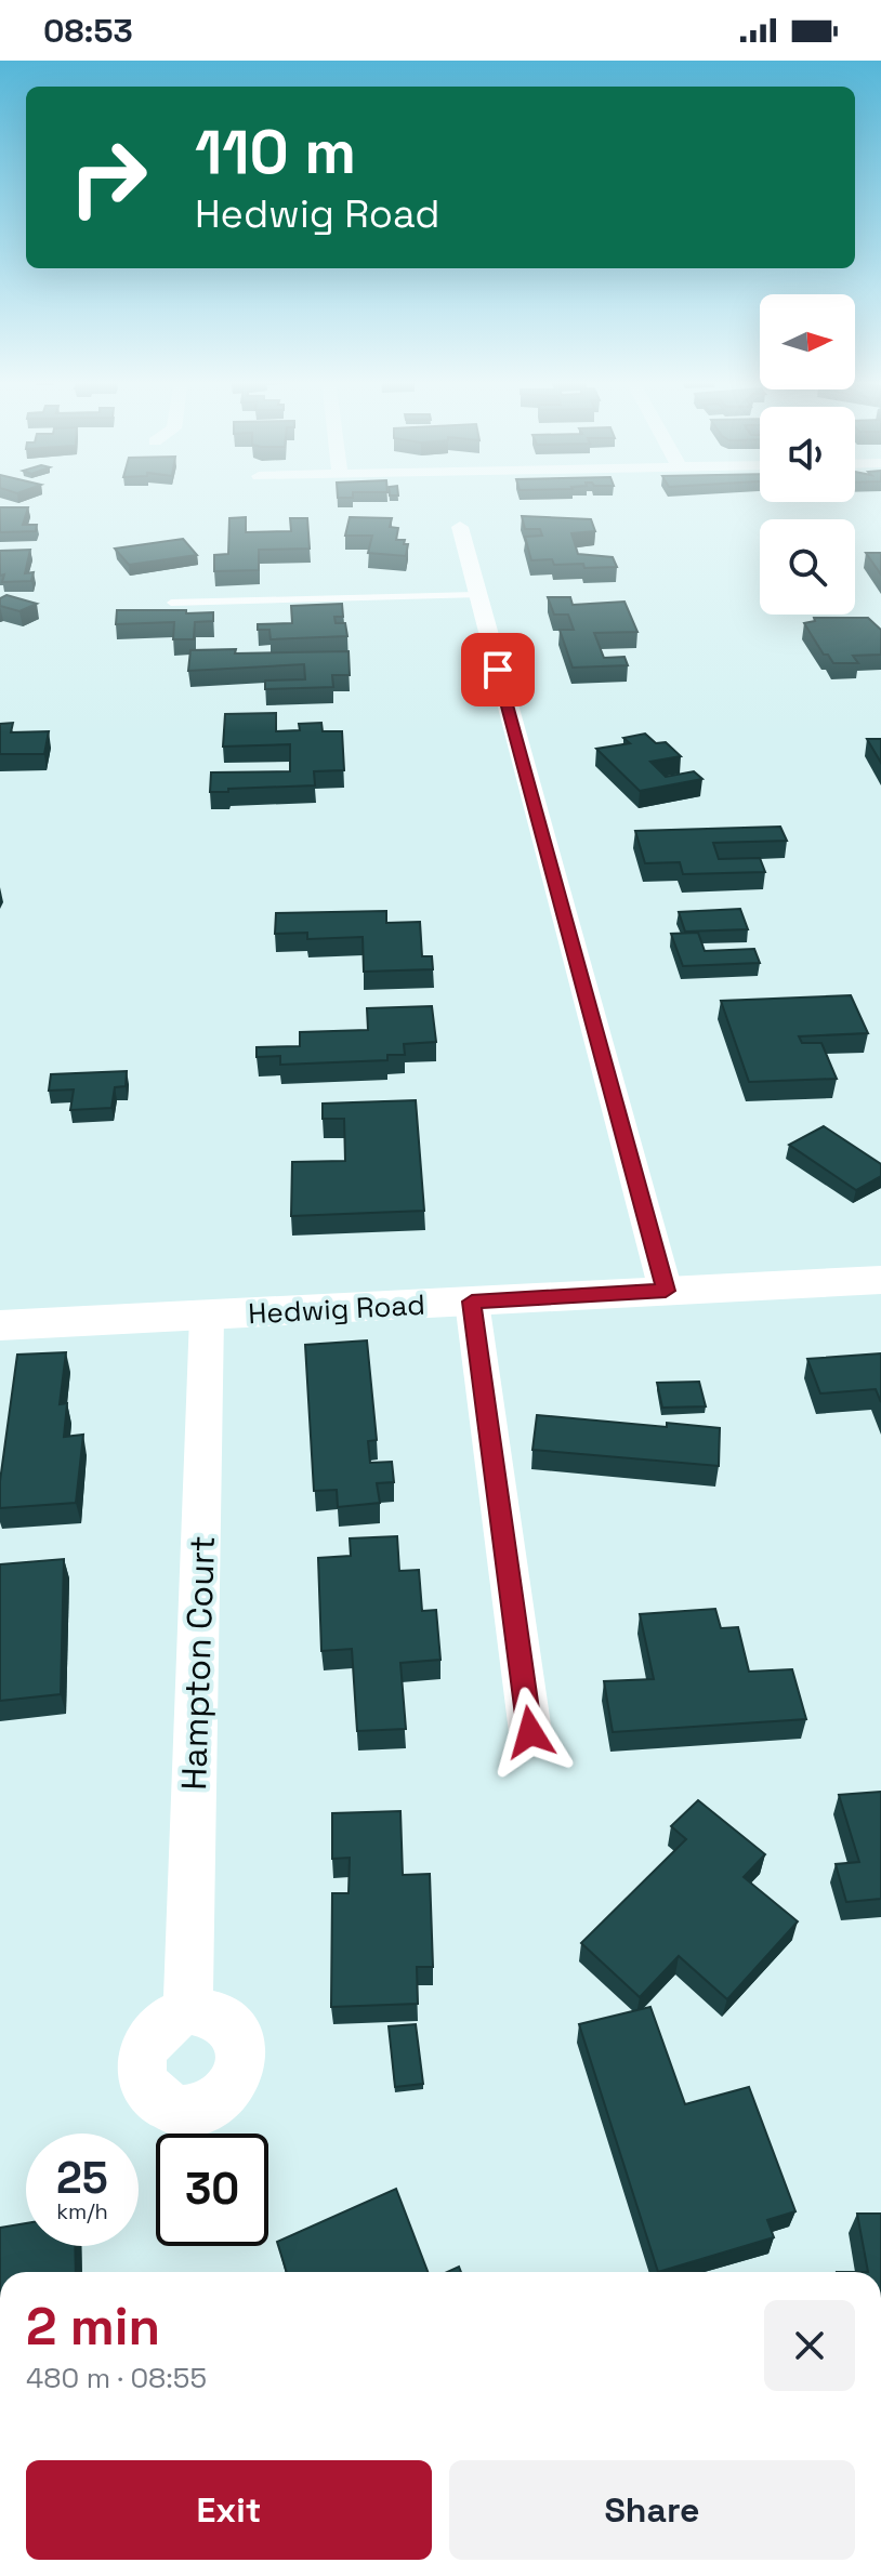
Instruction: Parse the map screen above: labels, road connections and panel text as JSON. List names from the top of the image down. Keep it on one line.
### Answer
{"streets":{"street":["Hedwig Road","Hampton Court"]},"crossings":[["Hedwig Road","Hampton Court"]],"north":"right","page":{"status":"08:53","turn":["110 m","Hedwig Road"],"speed":"25 km/h","limit":"30","heading":["2 min","480 m · 08:55"],"buttons":["Exit","Share"]}}
